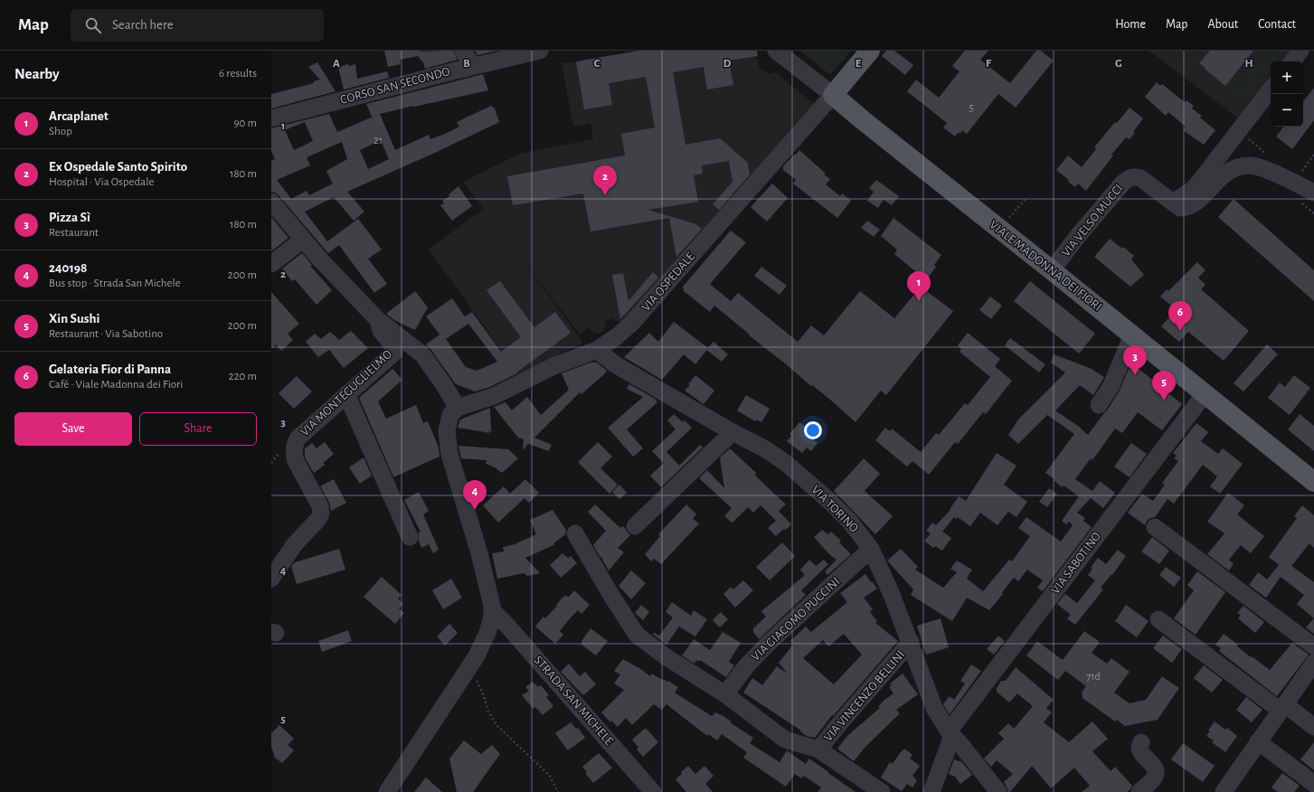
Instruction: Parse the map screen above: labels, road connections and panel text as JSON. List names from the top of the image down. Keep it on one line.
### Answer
{"streets":{"main road":["VIALE MADONNA DEI FIORI"],"street":["CORSO SAN SECONDO","VIA VELSO MUCCI","VIA OSPEDALE","VIA MONTEGUGLIELMO","VIA TORINO","VIA SABOTINO","VIA GIACOMO PUCCINI","VIA VINCENZO BELLINI","STRADA SAN MICHELE"]},"crossings":[["VIA VELSO MUCCI","VIALE MADONNA DEI FIORI"],["VIALE MADONNA DEI FIORI","VIA OSPEDALE"],["VIALE MADONNA DEI FIORI","VIA SABOTINO"],["VIA OSPEDALE","VIA TORINO"],["VIA TORINO","VIA SABOTINO"],["VIA TORINO","VIA GIACOMO PUCCINI"],["VIA TORINO","VIA VINCENZO BELLINI"]],"house_numbers":["5","21","71d"],"page":{"header":"Map","search":"Search here","nav":["Home","Map","About","Contact"],"heading":["Nearby","6 results"],"map_buttons":["+","−"],"list":[{"mark":"1","name":"Arcaplanet","note":"Shop","value":"90 m"},{"mark":"2","name":"Ex Ospedale Santo Spirito","note":"Hospital · Via Ospedale","value":"180 m"},{"mark":"3","name":"Pizza Sì","note":"Restaurant","value":"180 m"},{"mark":"4","name":"240198","note":"Bus stop · Strada San Michele","value":"200 m"},{"mark":"5","name":"Xin Sushi","note":"Restaurant · Via Sabotino","value":"200 m"},{"mark":"6","name":"Gelateria Fior di Panna","note":"Café · Viale Madonna dei Fiori","value":"220 m"}],"pins":["2","1","6","3","5","4"],"buttons":["Save","Share"]},"grid":{"columns":["A","B","C","D","E","F","G","H"],"rows":["1","2","3","4","5"]}}
